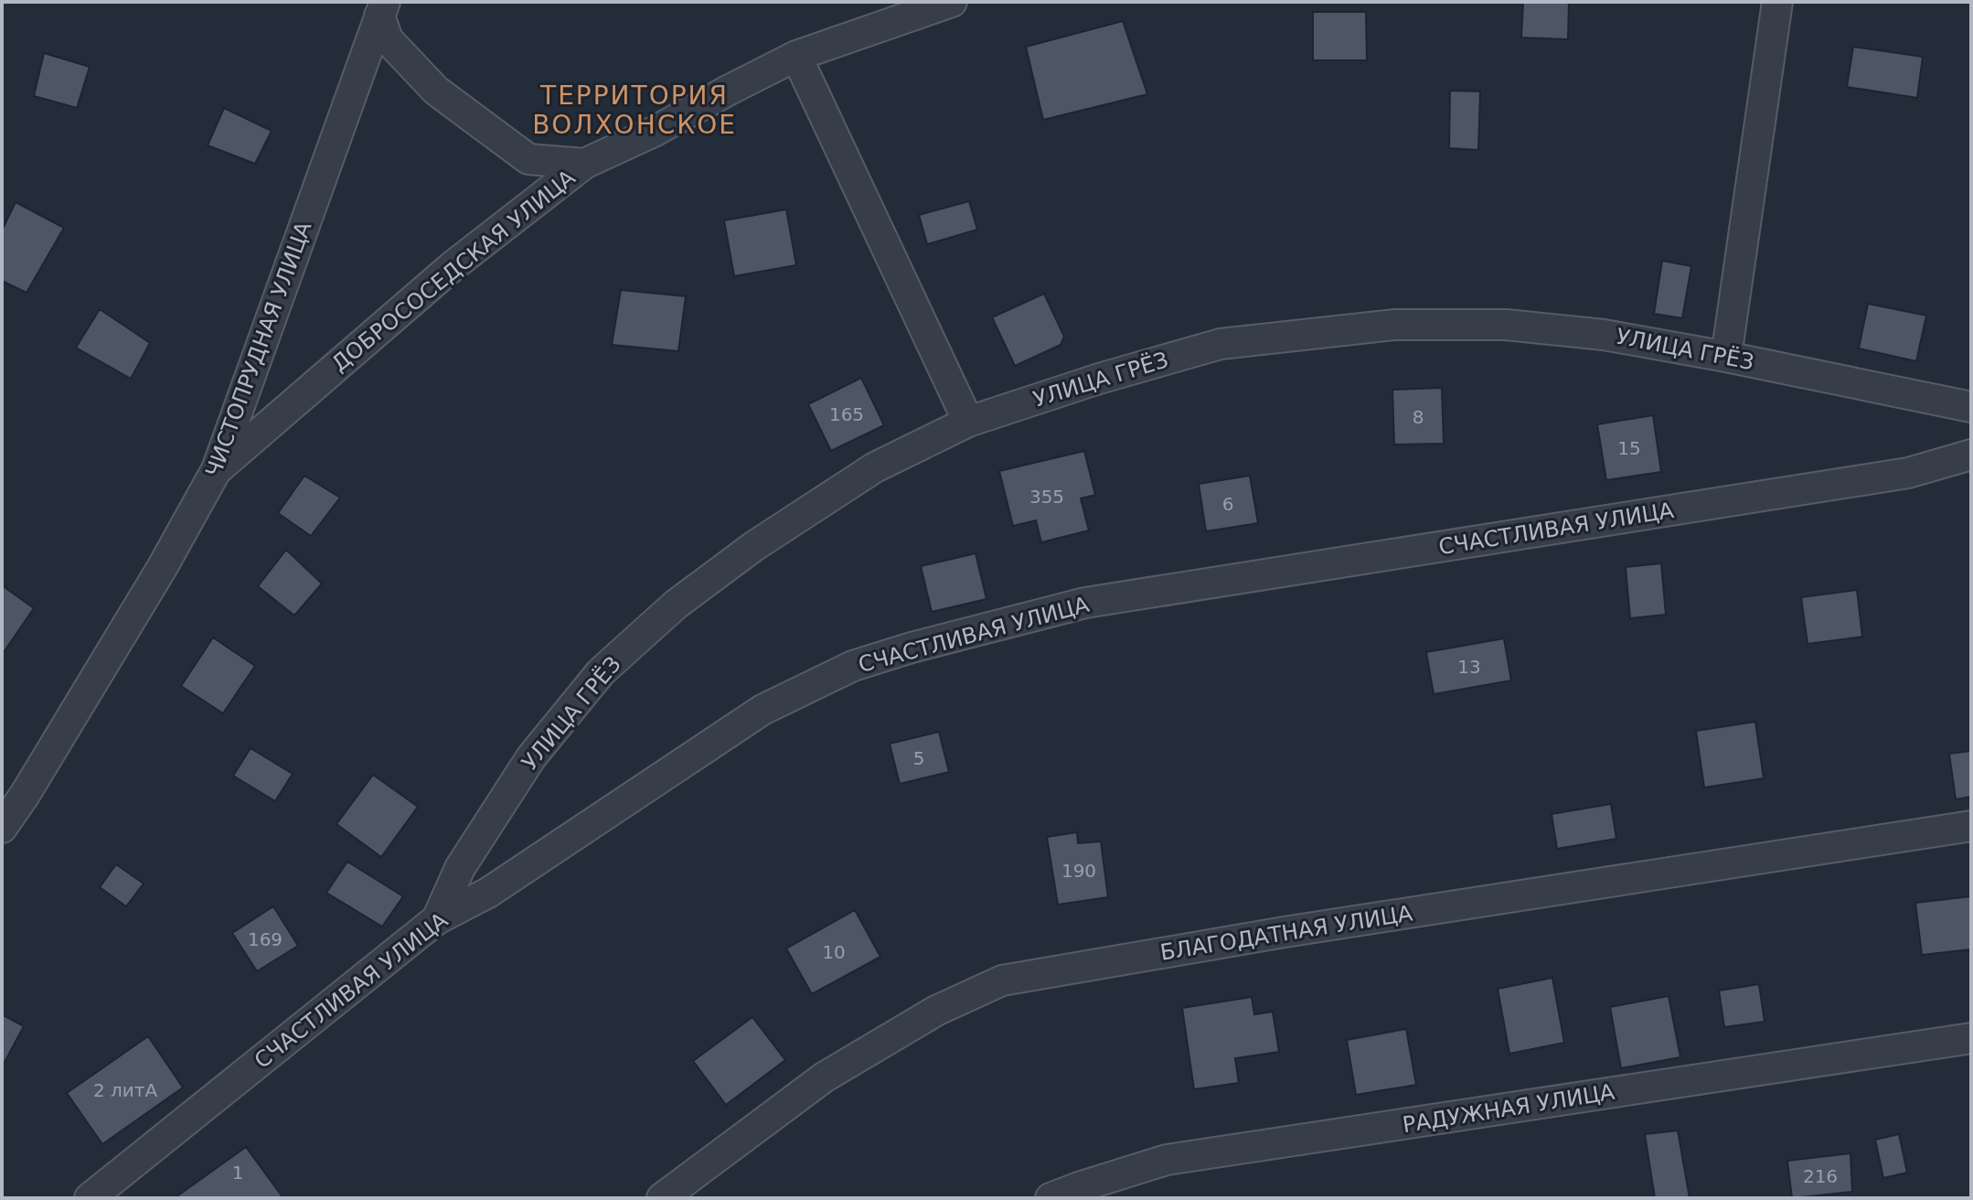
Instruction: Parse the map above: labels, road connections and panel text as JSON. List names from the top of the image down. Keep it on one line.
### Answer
{"streets":{"street":["ДОБРОСОСЕДСКАЯ УЛИЦА","ЧИСТОПРУДНАЯ УЛИЦА","УЛИЦА ГРЁЗ","СЧАСТЛИВАЯ УЛИЦА","БЛАГОДАТНАЯ УЛИЦА","РАДУЖНАЯ УЛИЦА"]},"crossings":[["ДОБРОСОСЕДСКАЯ УЛИЦА","ЧИСТОПРУДНАЯ УЛИЦА"],["УЛИЦА ГРЁЗ","СЧАСТЛИВАЯ УЛИЦА"]],"districts":["ТЕРРИТОРИЯ ВОЛХОНСКОЕ"],"house_numbers":["165","8","15","355","6","13","5","190","169","10","2 литА","1","216"]}
